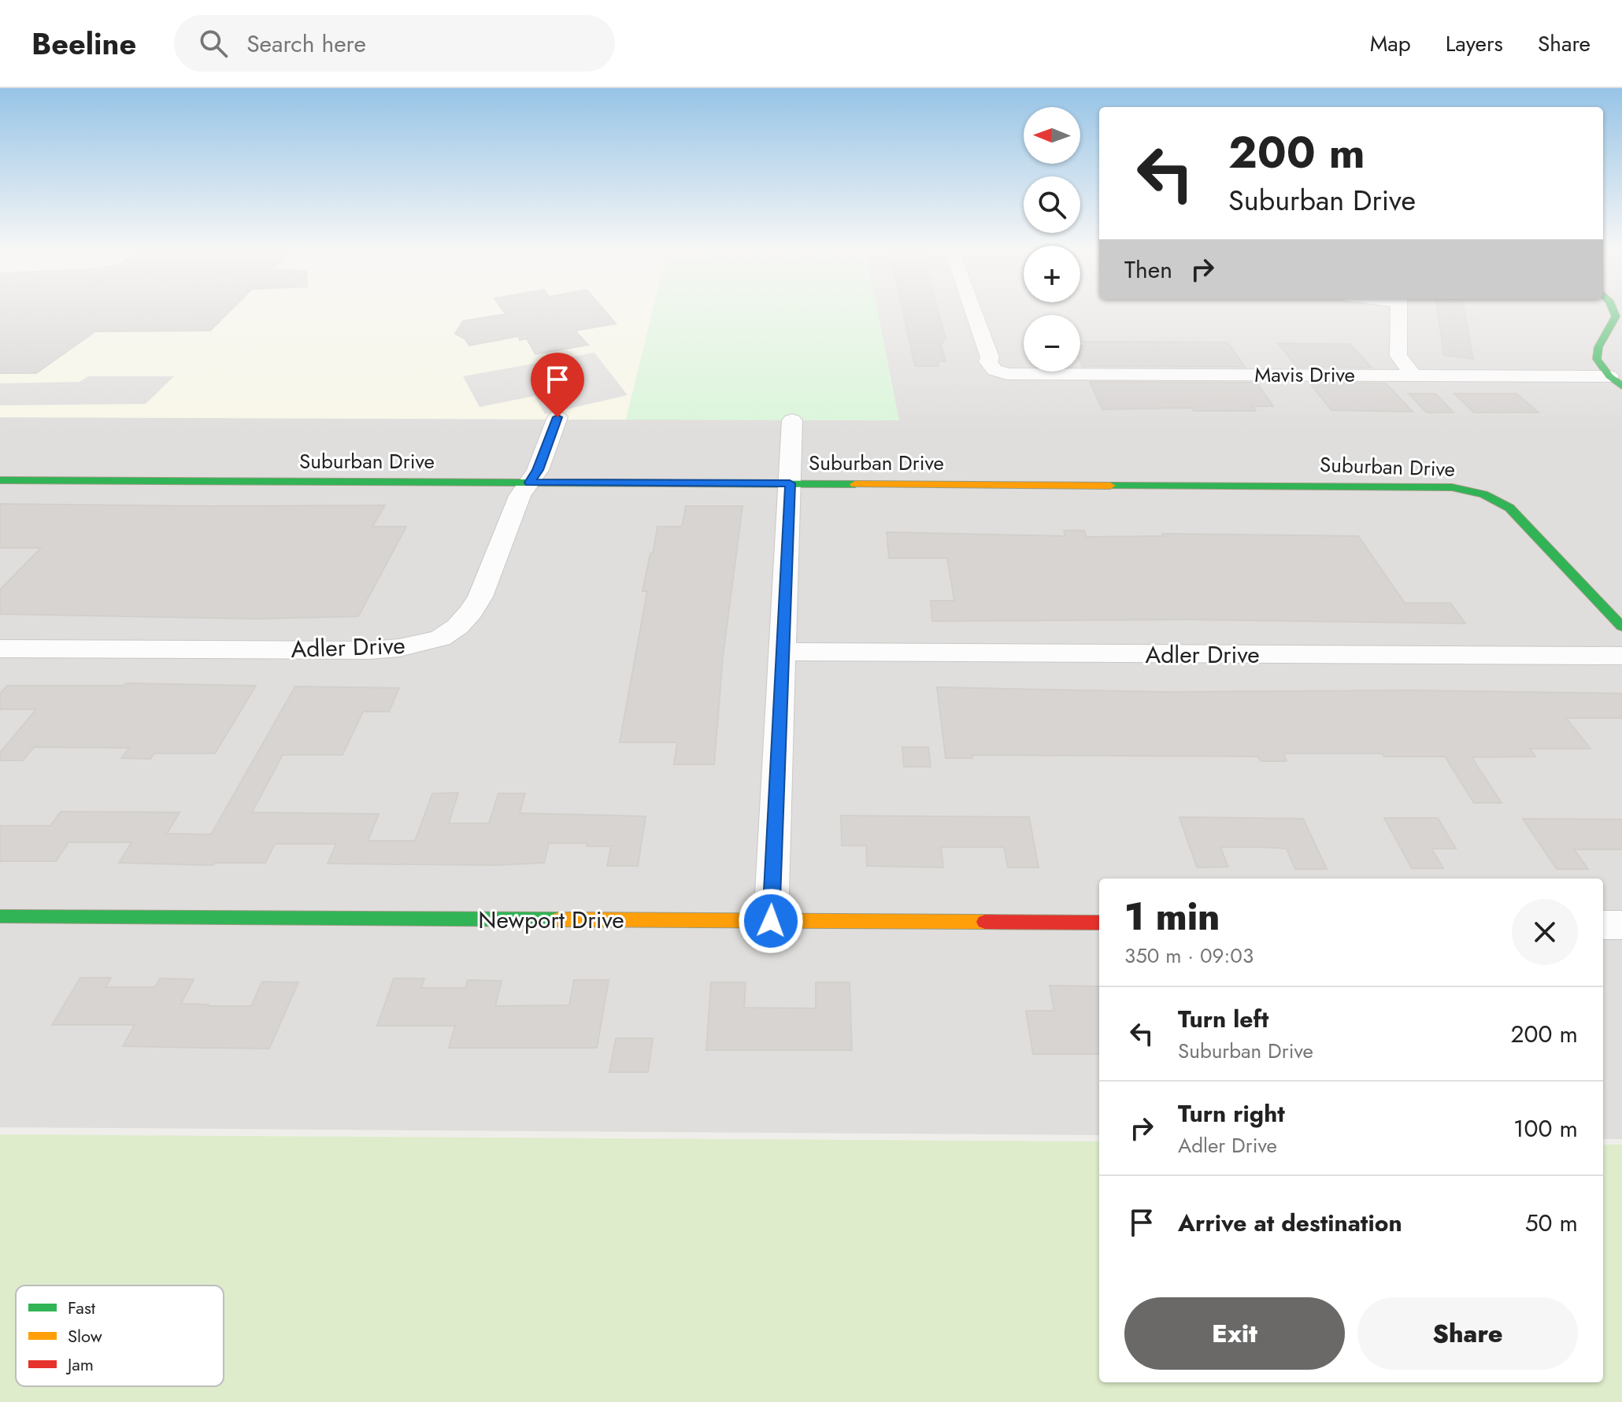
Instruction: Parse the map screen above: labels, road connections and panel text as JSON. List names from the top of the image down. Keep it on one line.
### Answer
{"streets":{"street":["Mavis Drive","Suburban Drive","Adler Drive","Newport Drive"]},"crossings":[["Suburban Drive","Adler Drive"]],"legend":["Fast","Slow","Jam"],"north":"left","page":{"header":"Beeline","search":"Search here","nav":["Map","Layers","Share"],"map_buttons":["+","−"],"turn":["200 m","Suburban Drive"],"then":"Then","heading":["1 min","350 m · 09:03"],"list":[{"name":"Turn left","note":"Suburban Drive","value":"200 m"},{"name":"Turn right","note":"Adler Drive","value":"100 m"},{"name":"Arrive at destination","value":"50 m"}],"buttons":["Exit","Share"]}}
